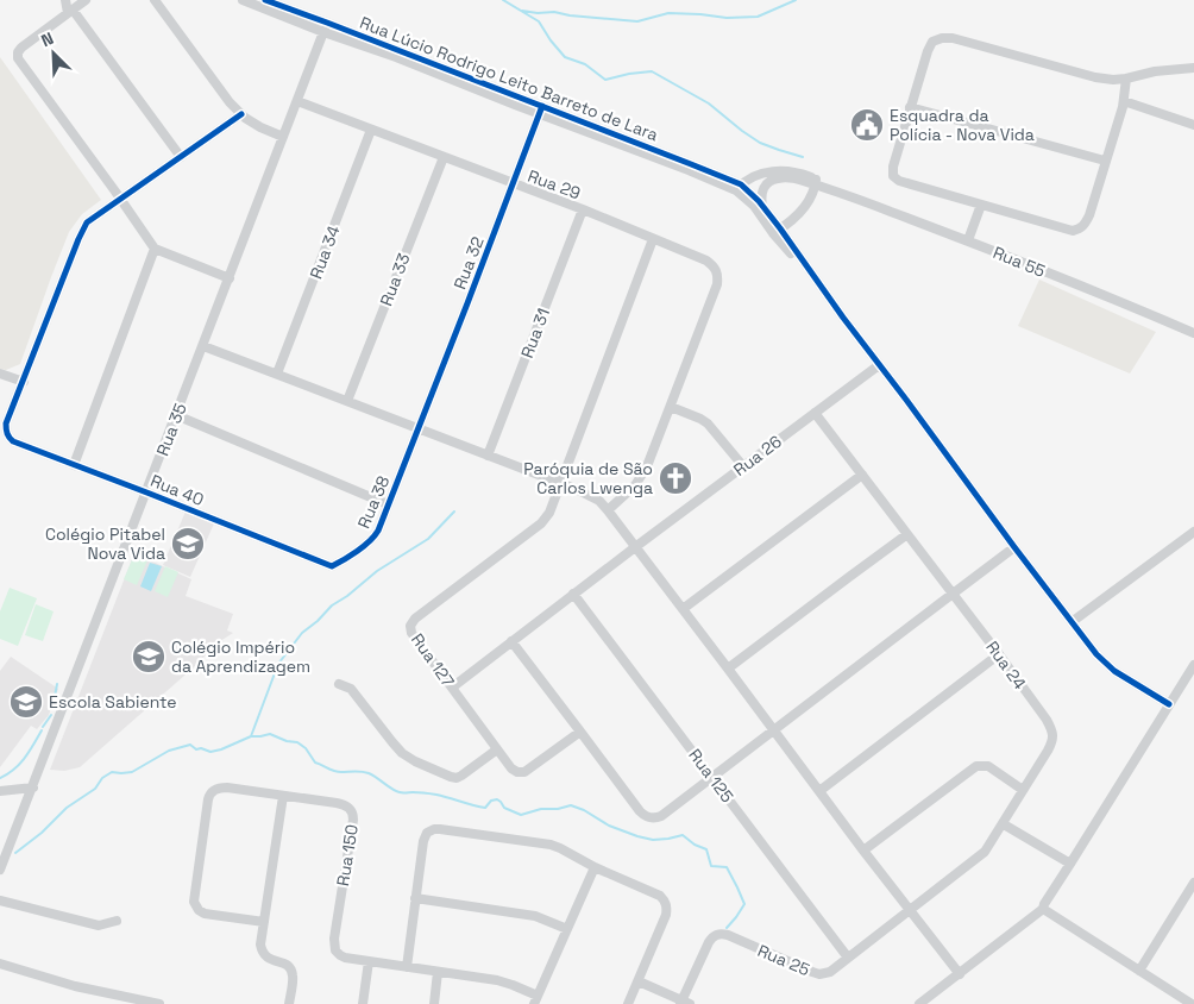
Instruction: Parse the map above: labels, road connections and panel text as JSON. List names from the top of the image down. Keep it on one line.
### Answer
{"streets":{"street":["Rua Lúcio Rodrigo Leito Barreto de Lara","Rua 29","Rua 34","Rua 55","Rua 32","Rua 33","Rua 31","Rua 35","Rua 26","Rua 40","Rua 38","Rua 127","Rua 24","Rua 125","Rua 150","Rua 25"]},"crossings":[["Rua Lúcio Rodrigo Leito Barreto de Lara","Rua 32"],["Rua Lúcio Rodrigo Leito Barreto de Lara","Rua 35"],["Rua 29","Rua 34"],["Rua 29","Rua 32"],["Rua 29","Rua 33"],["Rua 29","Rua 31"],["Rua 29","Rua 35"],["Rua 32","Rua 38"],["Rua 35","Rua 40"],["Rua 26","Rua 127"],["Rua 26","Rua 24"],["Rua 26","Rua 125"],["Rua 40","Rua 38"],["Rua 24","Rua 25"],["Rua 125","Rua 25"]],"places":{"public building":["Esquadra da Polícia - Nova Vida"],"church":["Paróquia de São Carlos Lwenga"],"school or university":["Colégio Pitabel Nova Vida","Colégio Império da Aprendizagem","Escola Sabiente"]},"north":"top left"}
